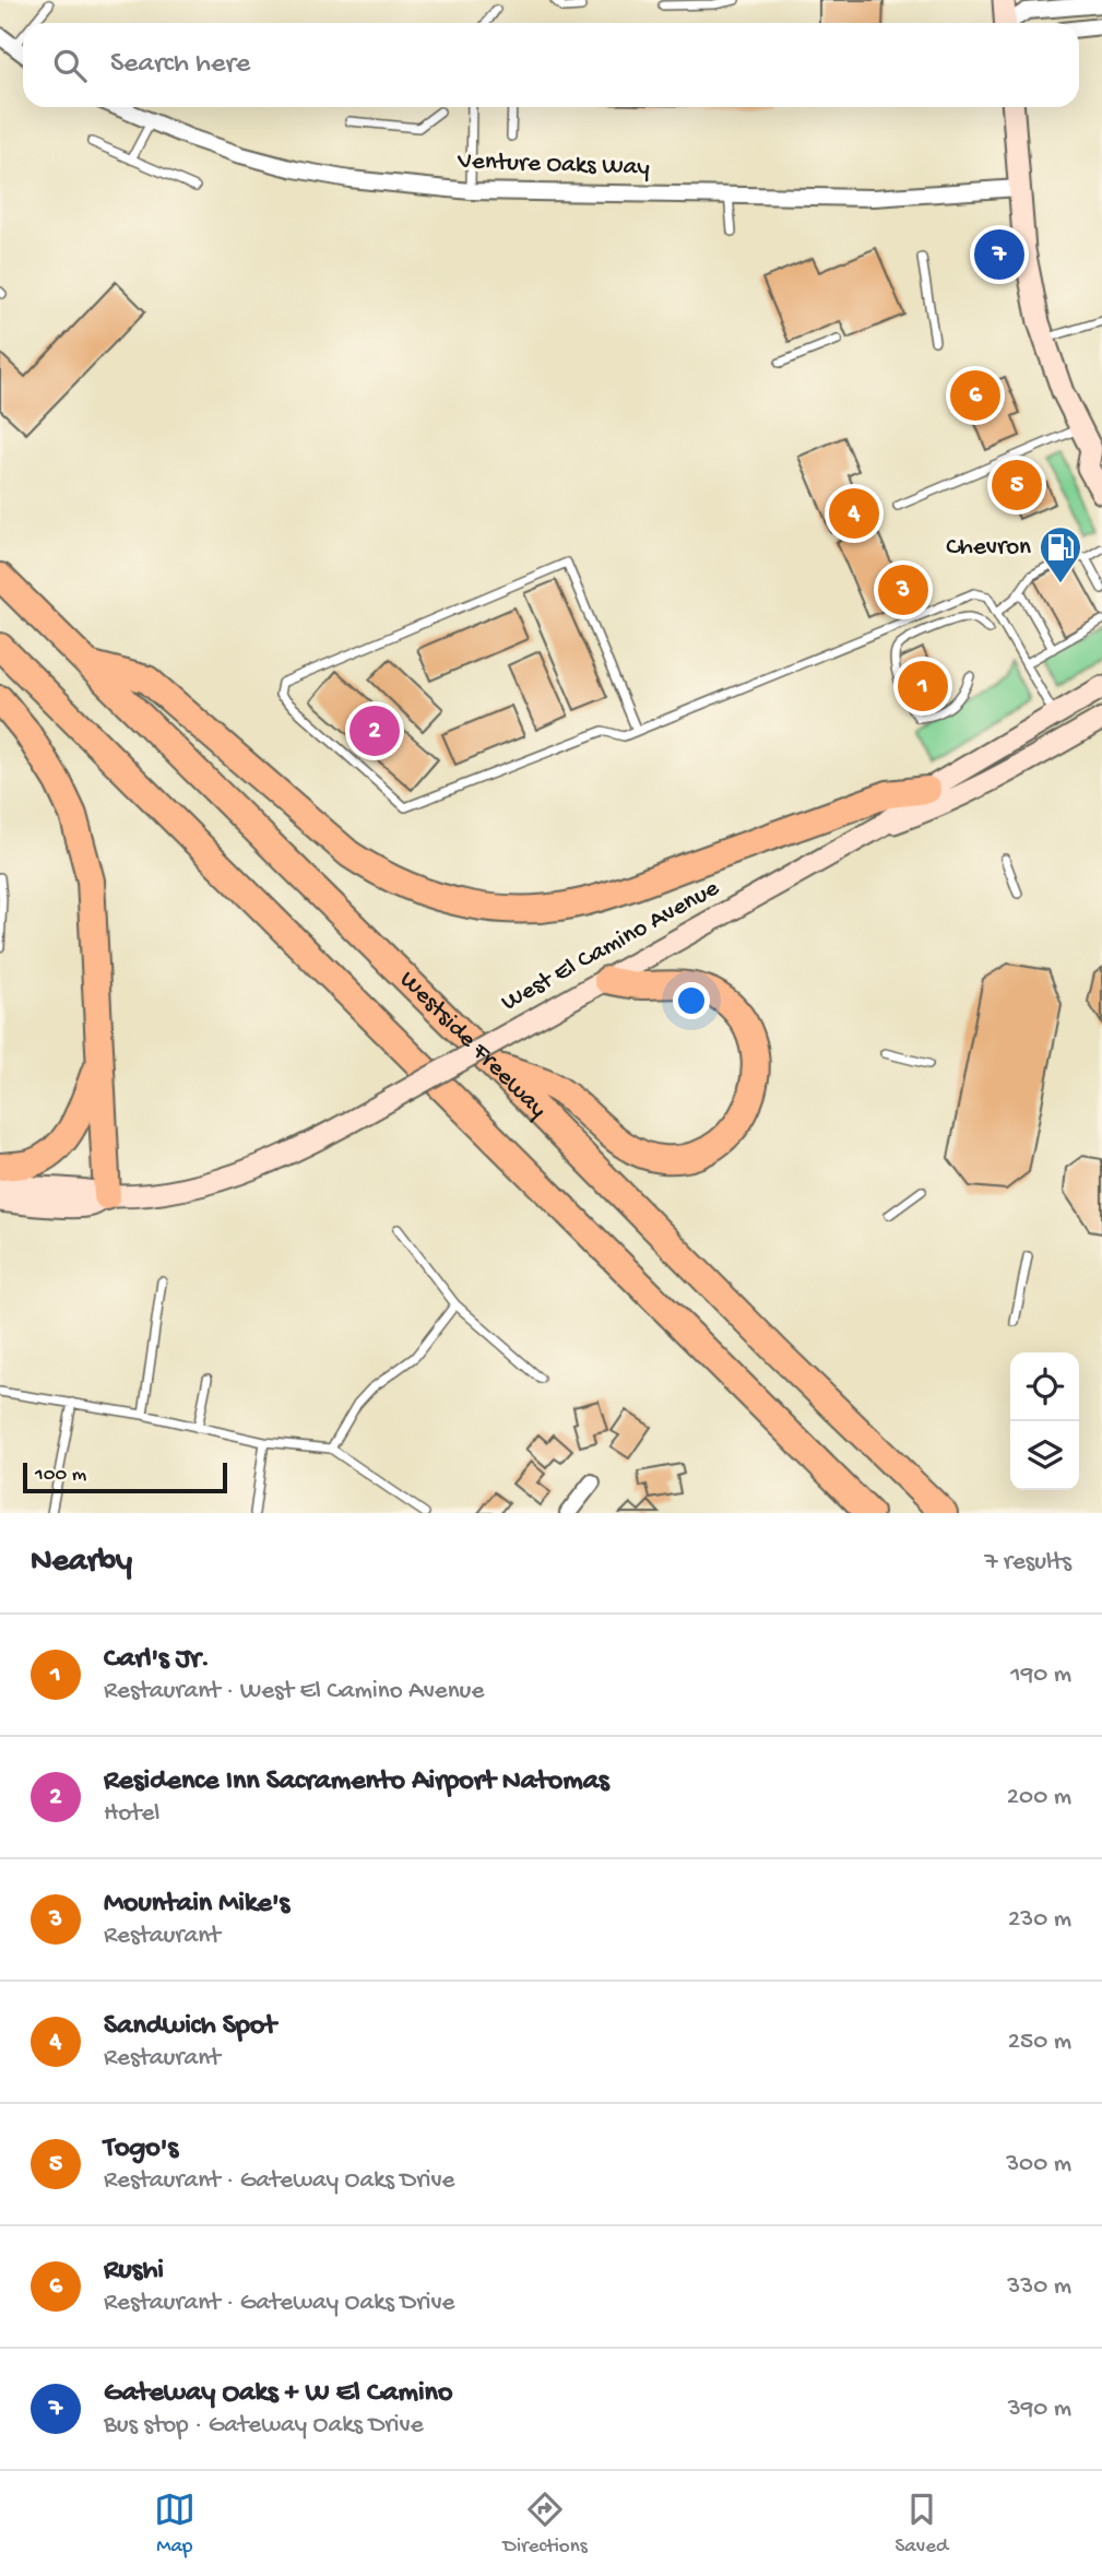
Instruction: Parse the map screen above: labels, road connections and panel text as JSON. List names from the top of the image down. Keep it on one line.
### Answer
{"streets":{"highway":["Westside Freeway"],"main road":["West El Camino Avenue"],"street":["Venture Oaks Way"]},"places":{"fuel station":["Chevron"]},"scale_bar":"100 m","page":{"search":"Search here","pins":["7","6","5","4","3","1","2"],"scale":"100 m","heading":["Nearby","7 results"],"list":[{"mark":"1","name":"Carl's Jr.","note":"Restaurant · West El Camino Avenue","value":"190 m"},{"mark":"2","name":"Residence Inn Sacramento Airport Natomas","note":"Hotel","value":"200 m"},{"mark":"3","name":"Mountain Mike's","note":"Restaurant","value":"230 m"},{"mark":"4","name":"Sandwich Spot","note":"Restaurant","value":"250 m"},{"mark":"5","name":"Togo's","note":"Restaurant · Gateway Oaks Drive","value":"300 m"},{"mark":"6","name":"Rushi","note":"Restaurant · Gateway Oaks Drive","value":"330 m"},{"mark":"7","name":"Gateway Oaks + W El Camino","note":"Bus stop · Gateway Oaks Drive","value":"390 m"}],"nav":["Map","Directions","Saved"]}}
